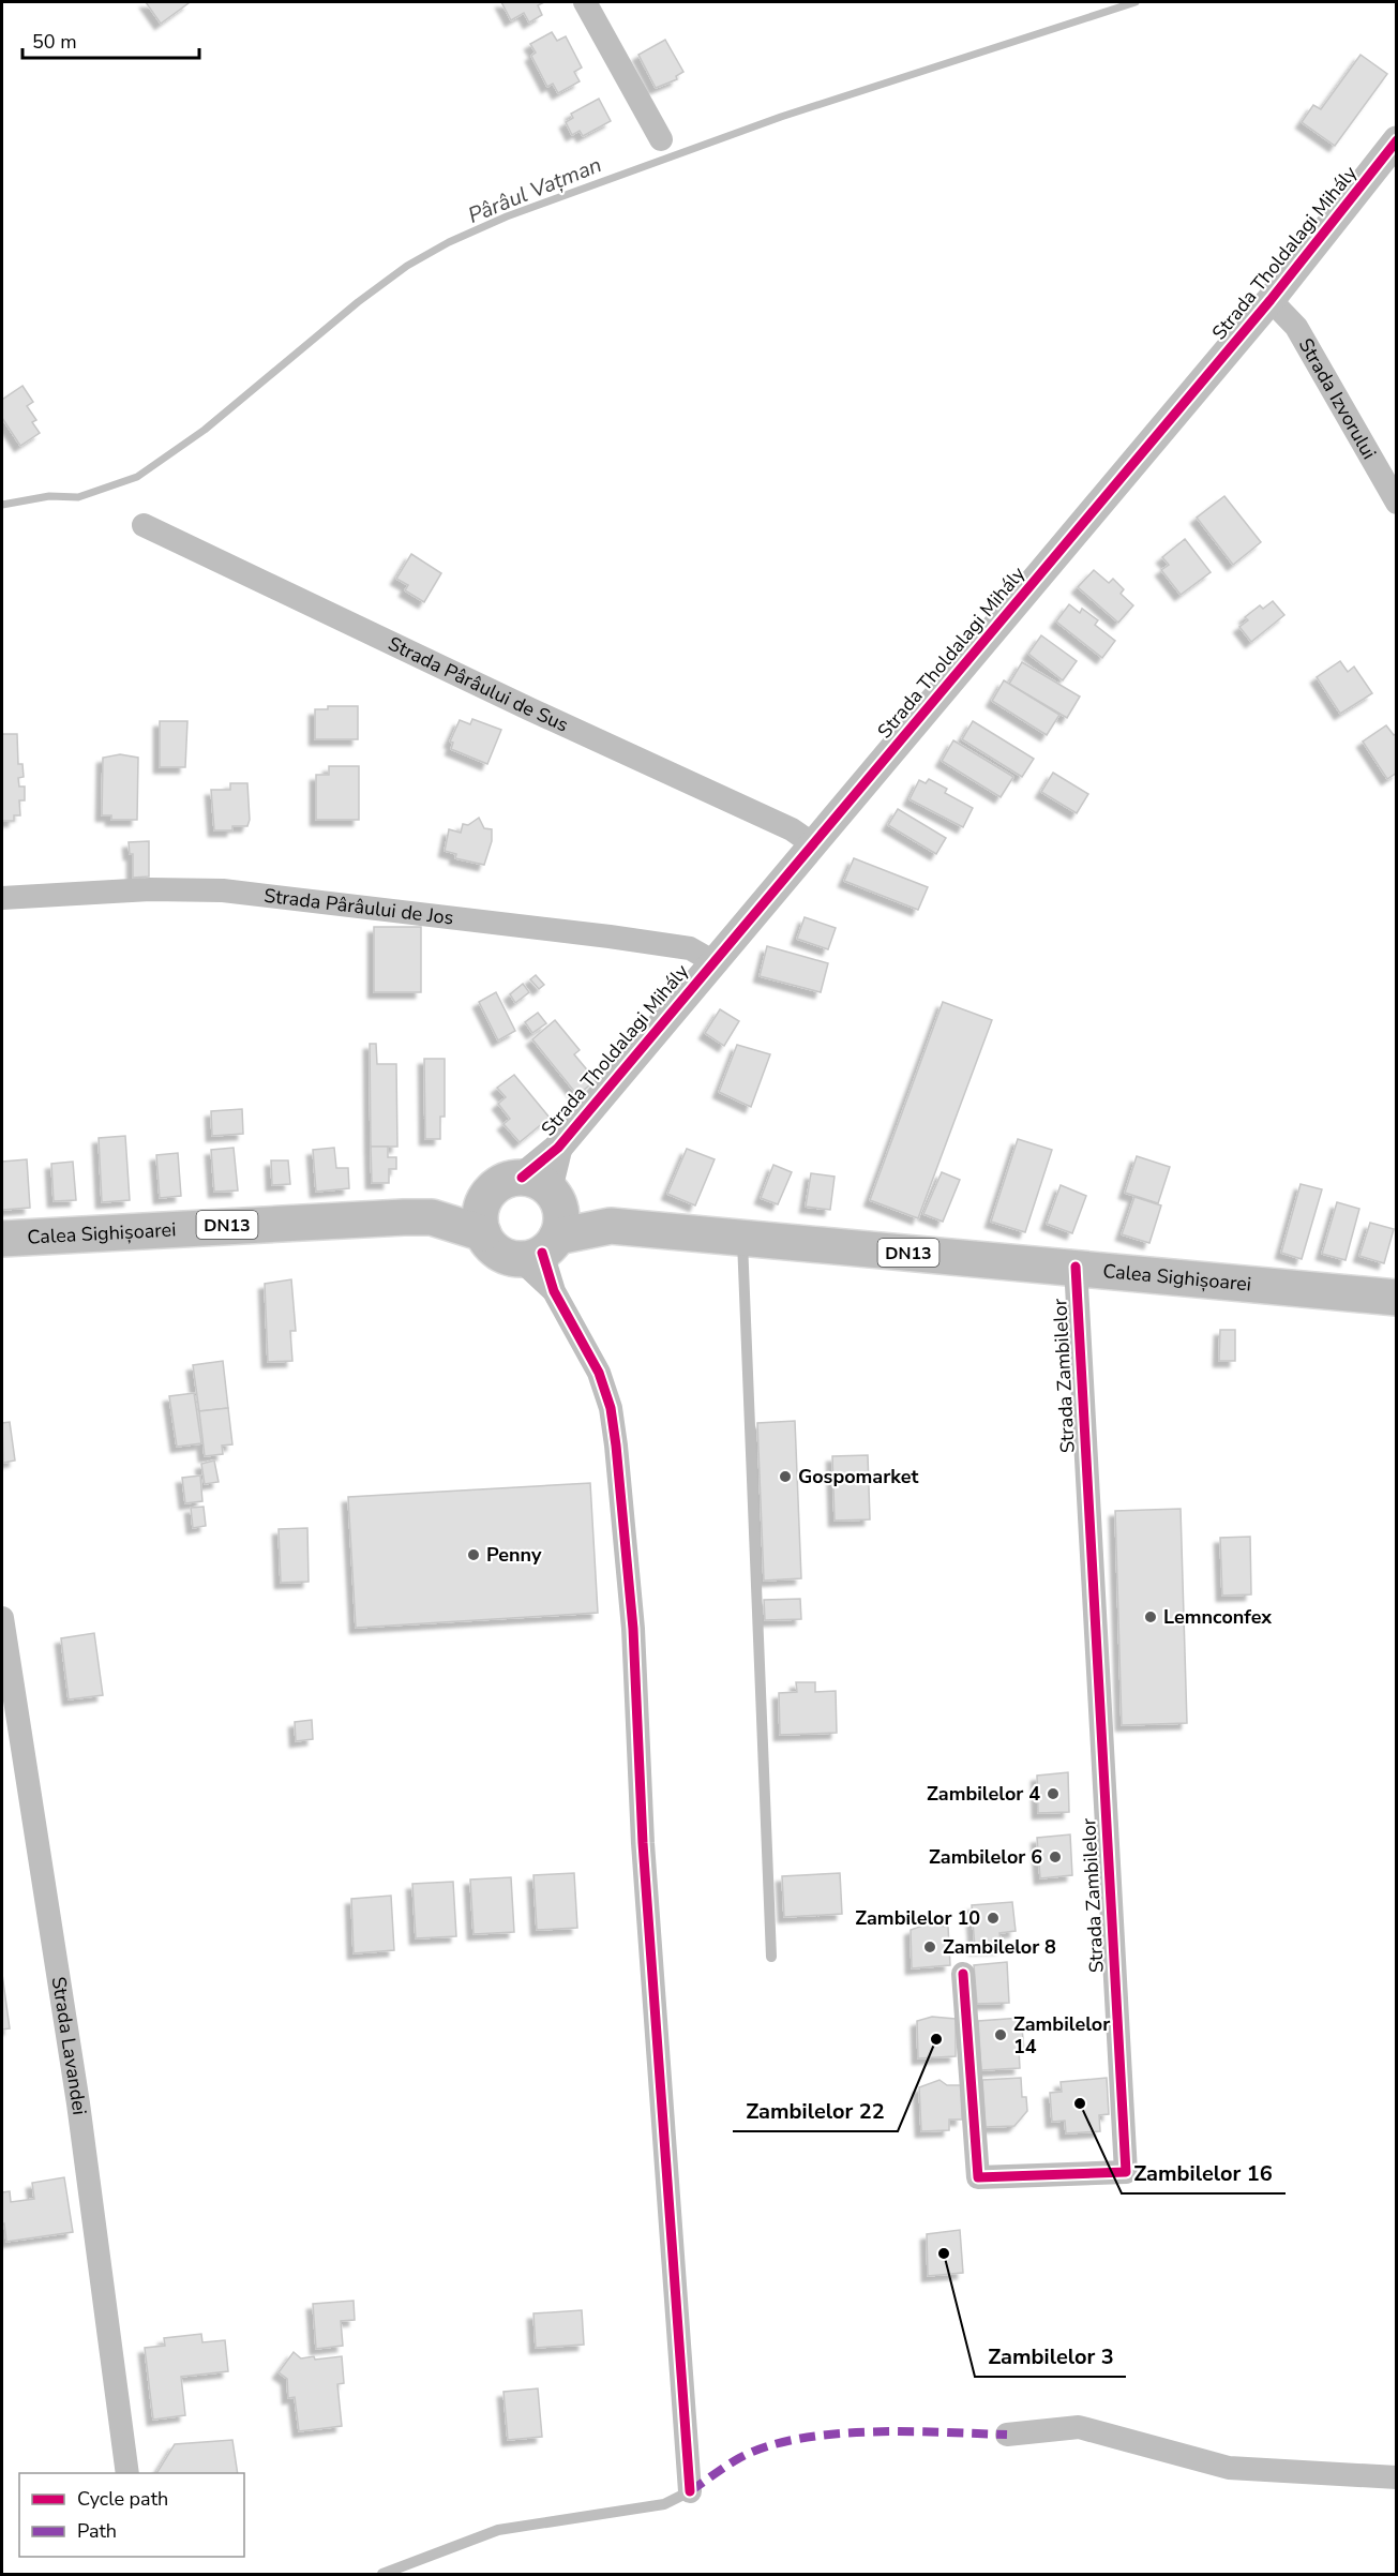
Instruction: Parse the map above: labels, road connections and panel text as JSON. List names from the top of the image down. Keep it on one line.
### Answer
{"streets":{"highway":["DN13","Calea Sighișoarei"],"street":["Strada Tholdalagi Mihály","Strada Izvorului","Strada Pârâului de Sus","Strada Pârâului de Jos","Strada Zambilelor","Strada Lavandei"]},"crossings":[["Strada Tholdalagi Mihály","Strada Izvorului"],["Strada Tholdalagi Mihály","Strada Pârâului de Sus"],["Strada Tholdalagi Mihály","Strada Pârâului de Jos"],["Strada Tholdalagi Mihály","DN13"],["Strada Tholdalagi Mihály","Calea Sighișoarei"],["DN13","Calea Sighișoarei"],["Calea Sighișoarei","Strada Zambilelor"]],"water":["Pârâul Vațman"],"places":["Gospomarket","Penny","Lemnconfex","Zambilelor 4","Zambilelor 6","Zambilelor 10","Zambilelor 8","Zambilelor 14","Zambilelor 22","Zambilelor 16","Zambilelor 3"],"legend":["Cycle path","Path"],"scale_bar":"50 m"}
